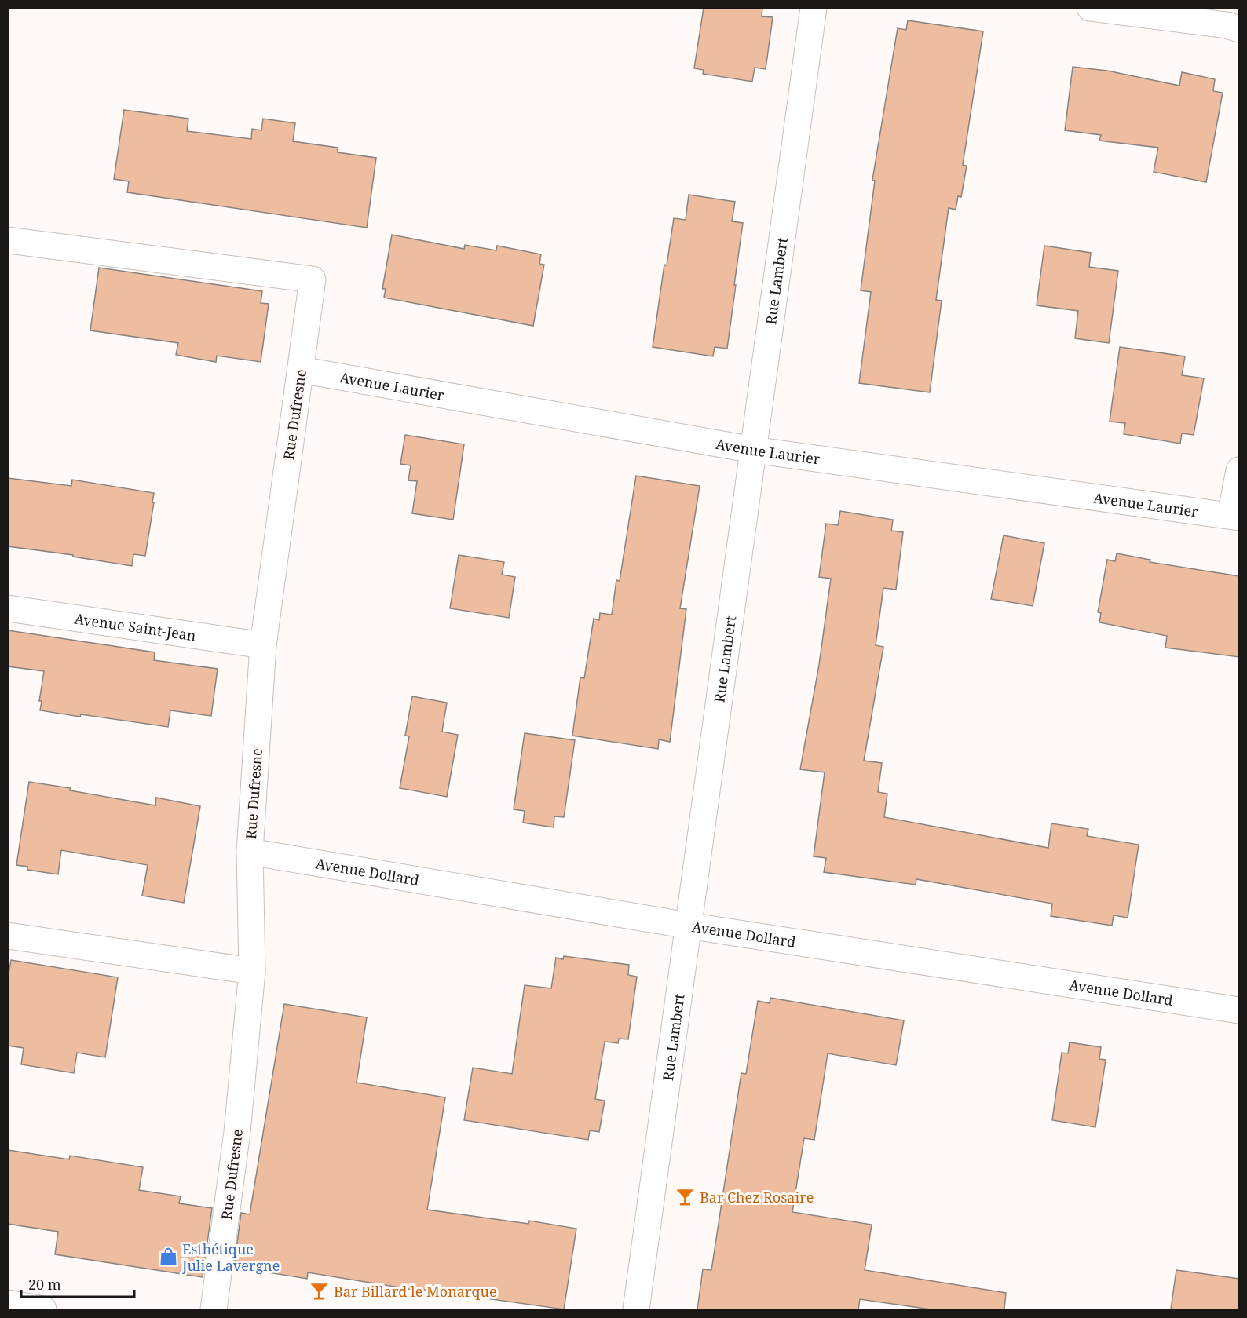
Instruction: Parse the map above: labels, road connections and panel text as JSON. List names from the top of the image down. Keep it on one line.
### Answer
{"streets":{"street":["Rue Lambert","Avenue Laurier","Rue Dufresne","Avenue Saint-Jean","Avenue Dollard"]},"crossings":[["Rue Lambert","Avenue Laurier"],["Rue Lambert","Avenue Dollard"],["Avenue Laurier","Rue Dufresne"],["Rue Dufresne","Avenue Saint-Jean"],["Rue Dufresne","Avenue Dollard"]],"places":{"bar":["Bar Chez Rosaire","Bar Billard le Monarque"],"shop":["Esthétique Julie Lavergne"]},"scale_bar":"20 m"}
